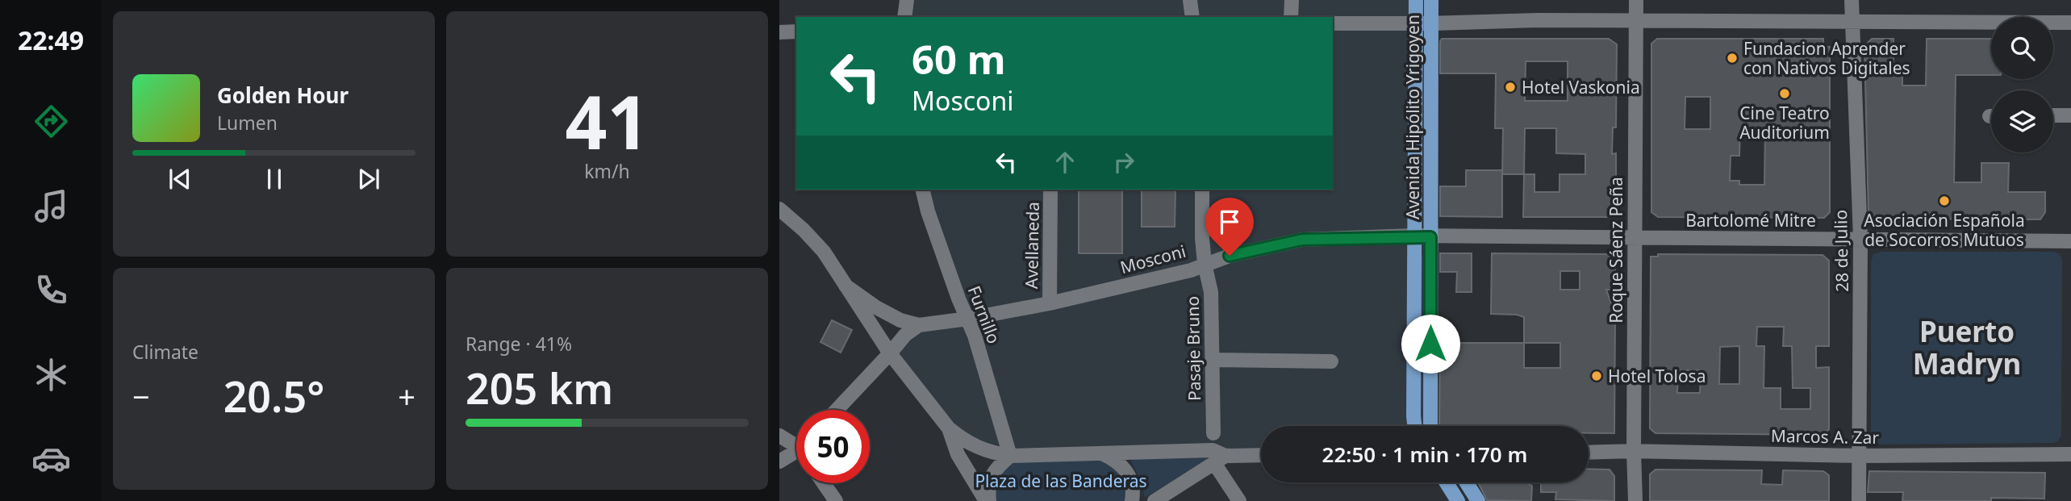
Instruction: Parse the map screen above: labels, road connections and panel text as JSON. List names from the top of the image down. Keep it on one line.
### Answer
{"streets":{"main road":["Avenida Hipólito Yrigoyen"],"street":["Bartolomé Mitre","Avellaneda","Roque Sáenz Peña","28 de Julio","Mosconi","Furnillo","Pasaje Bruno","Marcos A. Zar"]},"crossings":[["Avenida Hipólito Yrigoyen","Bartolomé Mitre"],["Avenida Hipólito Yrigoyen","Mosconi"],["Bartolomé Mitre","Roque Sáenz Peña"],["Bartolomé Mitre","28 de Julio"],["Bartolomé Mitre","Mosconi"],["Avellaneda","Mosconi"],["Roque Sáenz Peña","Marcos A. Zar"],["28 de Julio","Marcos A. Zar"],["Mosconi","Furnillo"],["Mosconi","Pasaje Bruno"]],"districts":["Puerto Madryn"],"parks":["Plaza de las Banderas"],"places":["Fundacion Aprender con Nativos Digitales","Hotel Vaskonia","Cine Teatro Auditorium","Asociación Española de Socorros Mutuos","Hotel Tolosa"],"page":{"tabs":"22:49","tile":[["41","km/h"],"Climate",["Range · 41%","205 km"]],"turn":["60 m","Mosconi"],"song":["Golden Hour","Lumen"],"heat":["−","20.5°","+"],"limit":"50","trip":"22:50 · 1 min · 170 m"}}
